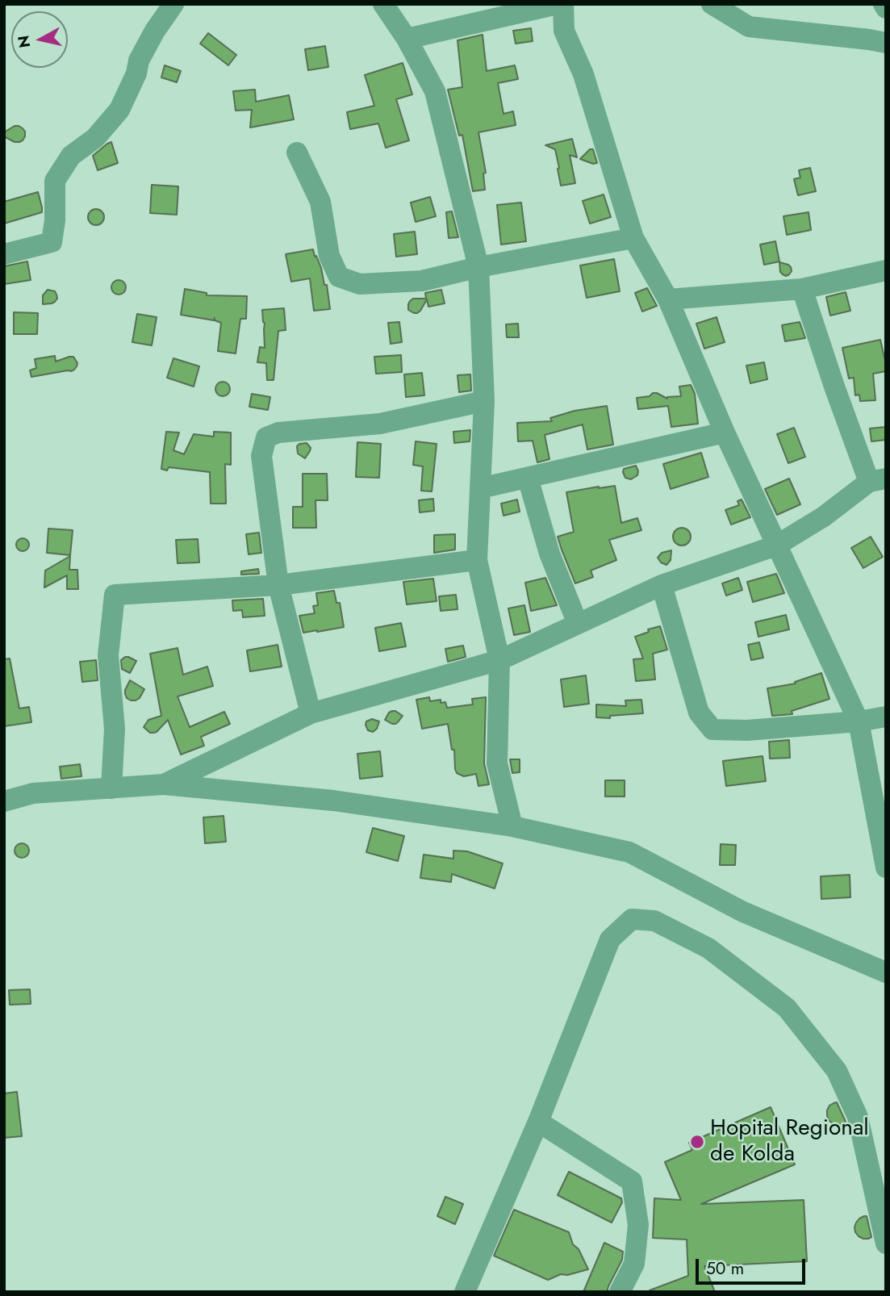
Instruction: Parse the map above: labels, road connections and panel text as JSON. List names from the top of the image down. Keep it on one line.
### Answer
{"places":["Hopital Regional de Kolda"],"scale_bar":"50 m","north":"left"}
